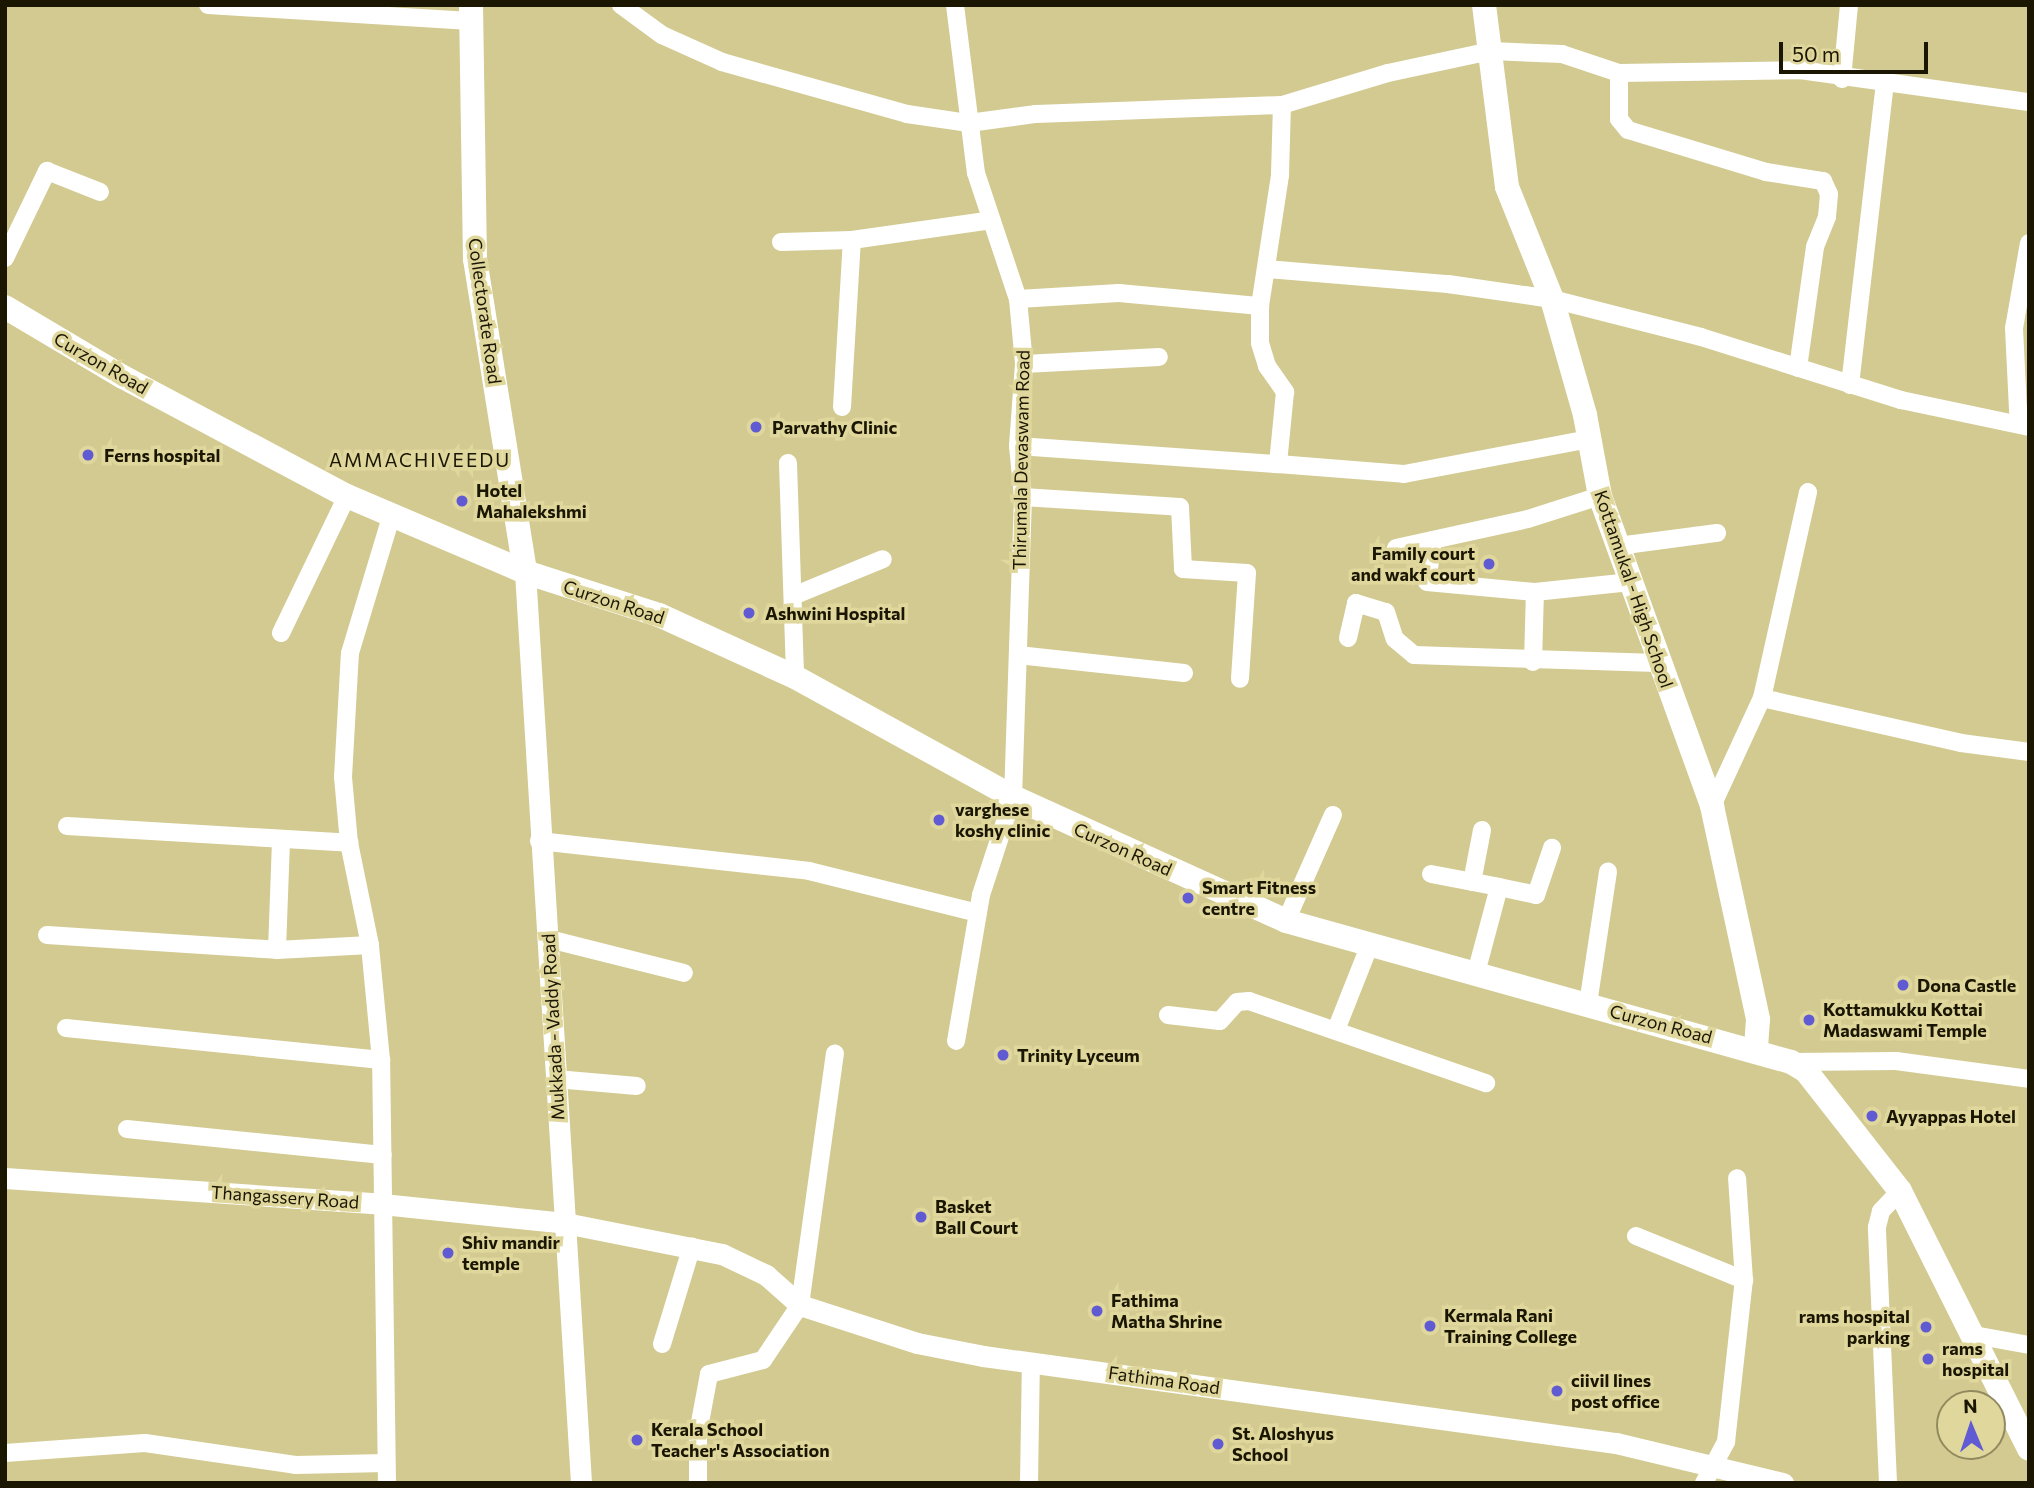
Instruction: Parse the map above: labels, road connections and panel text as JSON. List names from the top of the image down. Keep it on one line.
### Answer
{"streets":{"main road":["Collectorate Road","Curzon Road","Kottamukal - High School"],"street":["Thirumala Devaswam Road","Mukkada - Vaddy Road","Thangassery Road","Fathima Road"]},"crossings":[["Collectorate Road","Curzon Road"],["Collectorate Road","Mukkada - Vaddy Road"],["Curzon Road","Thirumala Devaswam Road"],["Curzon Road","Kottamukal - High School"],["Curzon Road","Mukkada - Vaddy Road"],["Mukkada - Vaddy Road","Thangassery Road"],["Mukkada - Vaddy Road","Fathima Road"],["Thangassery Road","Fathima Road"]],"districts":["AMMACHIVEEDU"],"places":["Parvathy Clinic","Ferns hospital","Hotel Mahalekshmi","Family court and wakf court","Ashwini Hospital","varghese koshy clinic","Smart Fitness centre","Dona Castle","Kottamukku Kottai Madaswami Temple","Trinity Lyceum","Ayyappas Hotel","Basket Ball Court","Shiv mandir temple","Fathima Matha Shrine","Kermala Rani Training College","rams hospital parking","rams hospital","ciivil lines post office","Kerala School Teacher's Association","St. Aloshyus School"],"scale_bar":"50 m","north":"top"}
